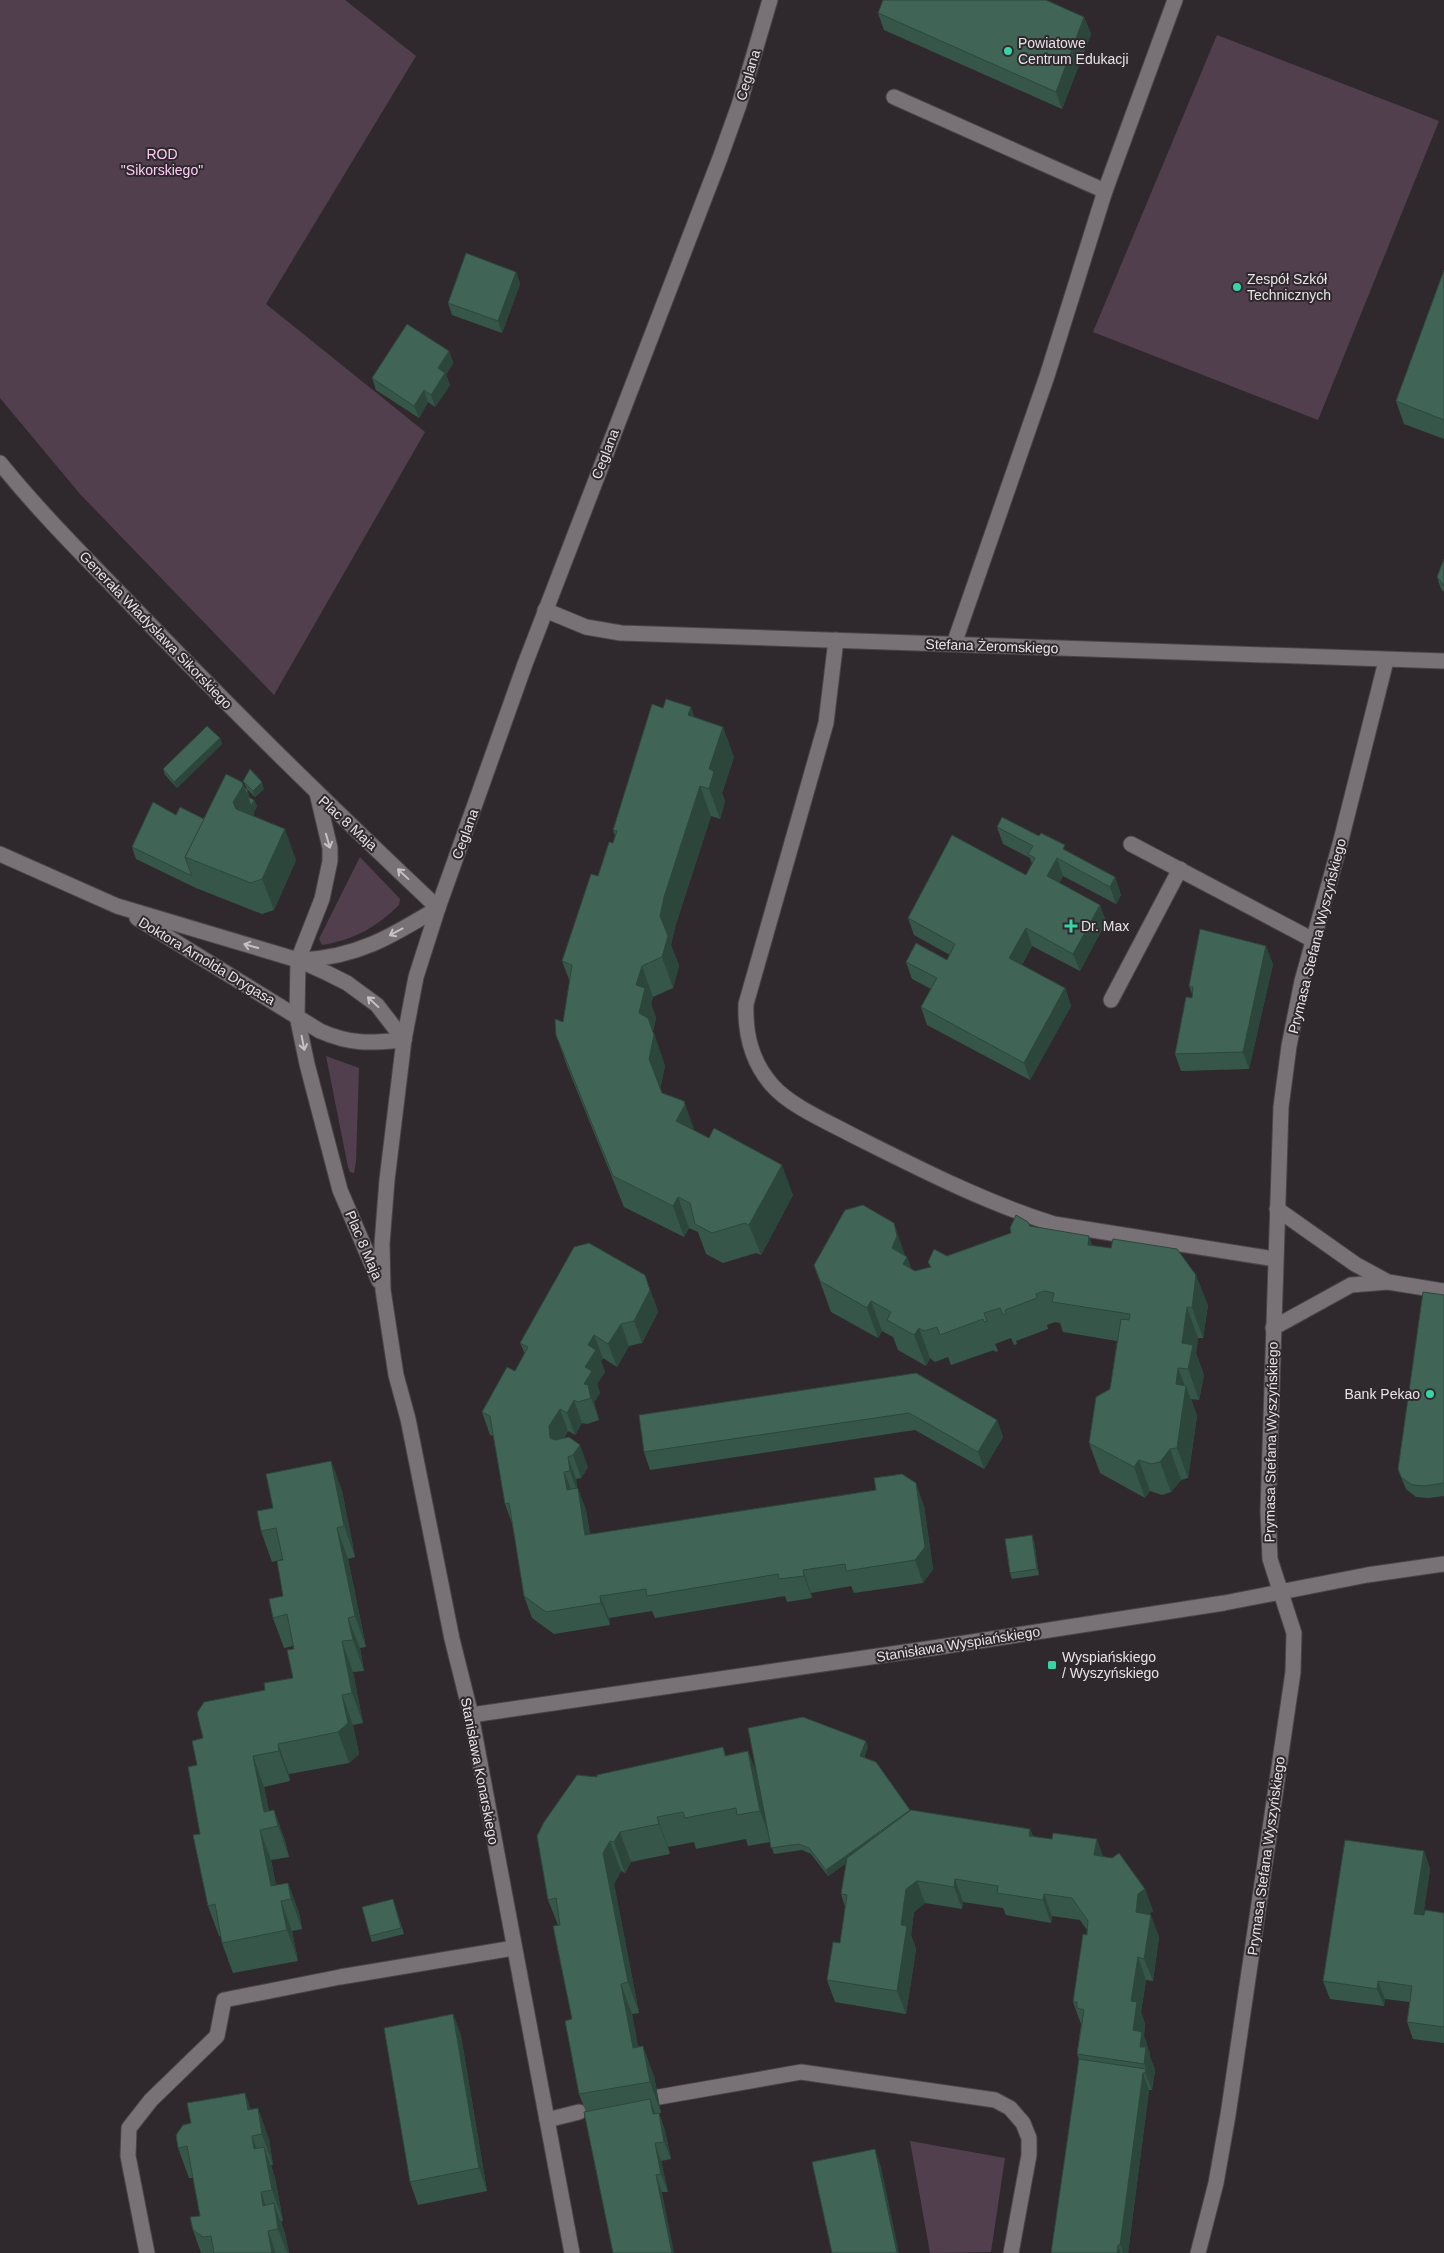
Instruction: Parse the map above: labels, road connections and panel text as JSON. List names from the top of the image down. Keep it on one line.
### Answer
{"streets":{"street":["Ceglana","Generała Władysława Sikorskiego","Stefana Żeromskiego","Plac 8 Maja","Prymasa Stefana Wyszyńskiego","Doktora Arnolda Drygasa","Stanisława Wyspiańskiego","Stanisława Konarskiego"]},"crossings":[["Ceglana","Stefana Żeromskiego"],["Ceglana","Plac 8 Maja"],["Generała Władysława Sikorskiego","Plac 8 Maja"],["Stefana Żeromskiego","Prymasa Stefana Wyszyńskiego"],["Plac 8 Maja","Doktora Arnolda Drygasa"],["Plac 8 Maja","Stanisława Konarskiego"],["Prymasa Stefana Wyszyńskiego","Stanisława Wyspiańskiego"],["Stanisława Wyspiańskiego","Stanisława Konarskiego"]],"parks":["ROD \"Sikorskiego\""],"places":{"other":["Powiatowe Centrum Edukacji","Zespół Szkół Technicznych","Bank Pekao"],"health":["Dr. Max"],"transit":["Wyspiańskiego / Wyszyńskiego"]}}
